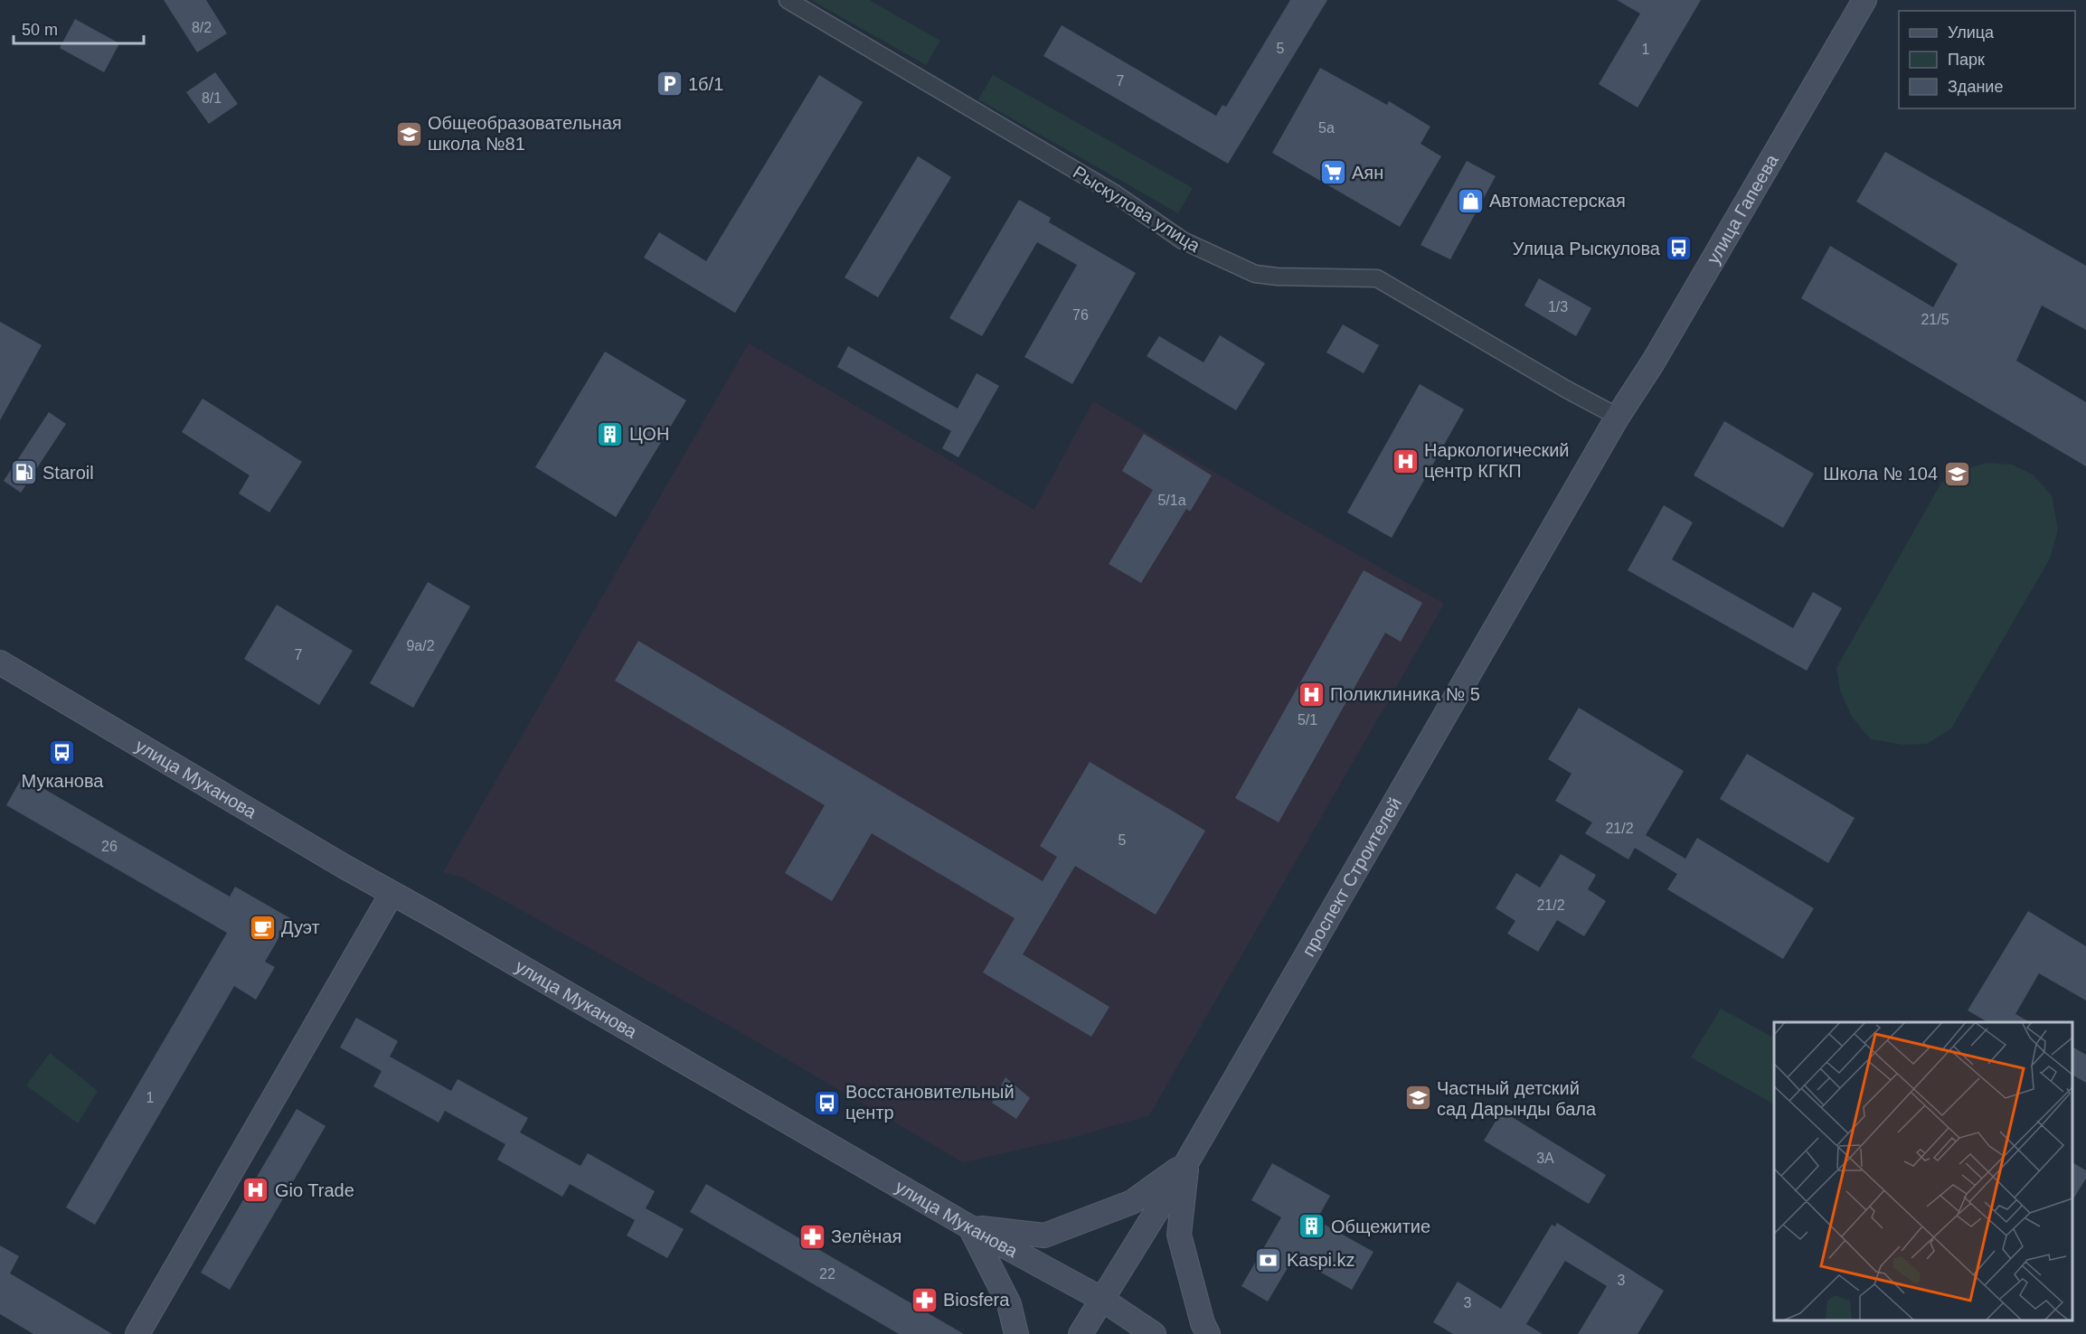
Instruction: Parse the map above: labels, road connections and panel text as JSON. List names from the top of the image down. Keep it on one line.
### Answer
{"streets":{"main road":["улица Гапеева","улица Муканова","проспект Строителей"],"street":["Рыскулова улица"]},"crossings":[["Рыскулова улица","улица Гапеева"],["Рыскулова улица","проспект Строителей"],["улица Гапеева","проспект Строителей"],["улица Муканова","проспект Строителей"]],"places":{"parking":["1б/1"],"school or university":["Общеобразовательная школа №81","Школа № 104","Частный детский сад Дарынды бала"],"supermarket":["Аян"],"shop":["Автомастерская"],"bus stop":["Улица Рыскулова","Муканова","Восстановительный центр"],"building":["ЦОН","Общежитие"],"hospital":["Наркологический центр КГКП","Поликлиника № 5","Gio Trade"],"fuel station":["Staroil"],"cafe":["Дуэт"],"pharmacy":["Зелёная","Biosfera"],"bank":["Kaspi.kz"]},"house_numbers":["8/2","5","1","7","8/1","5а","1/3","76","21/5","5/1а","9а/2","7","5/1","21/2","5","26","21/2","1","3А","22","3","3"],"legend":["Улица","Парк","Здание"],"scale_bar":"50 m"}
